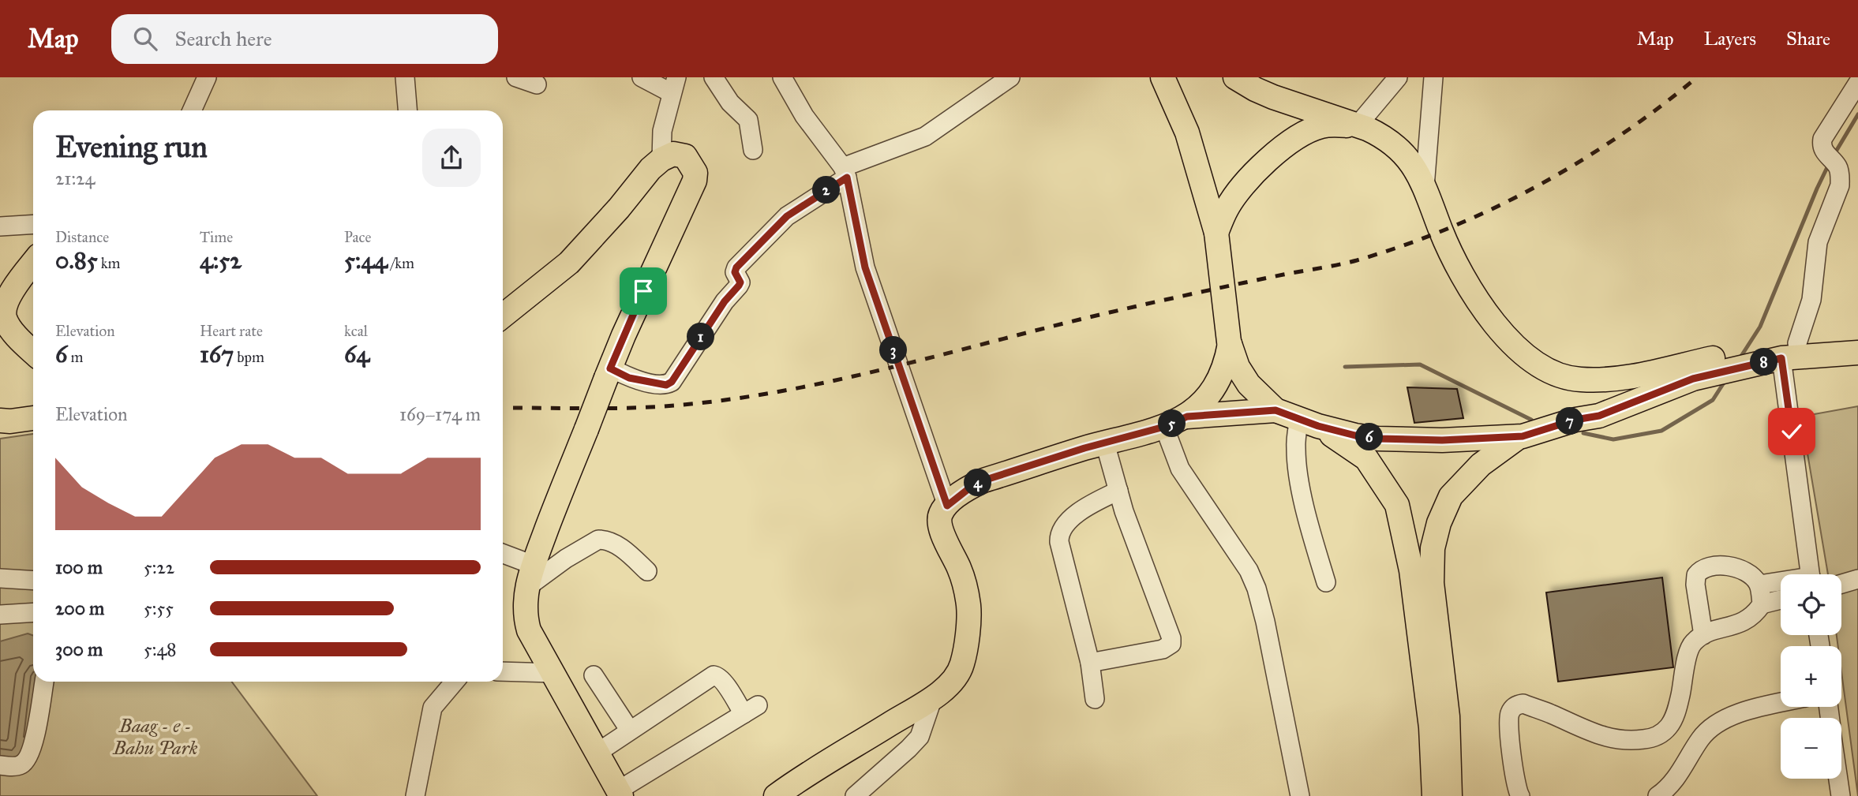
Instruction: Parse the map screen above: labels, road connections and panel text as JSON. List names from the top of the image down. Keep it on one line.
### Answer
{"parks":["Baag - e - Bahu Park"],"page":{"header":"Map","search":"Search here","nav":["Map","Layers","Share"],"heading":["Evening run","21:24"],"pins":["2","1","3","8","7","5","6","4"],"stats":[["Distance","0.85 km"],["Time","4:52"],["Pace","5:44 /km"],["Elevation","6 m"],["Heart rate","167 bpm"],["kcal","64"]],"chart":["Elevation","169–174 m"],"list":[{"name":"100 m","note":"5:22"},{"name":"200 m","note":"5:55"},{"name":"300 m","note":"5:48"}],"map_buttons":["+","−"]}}
